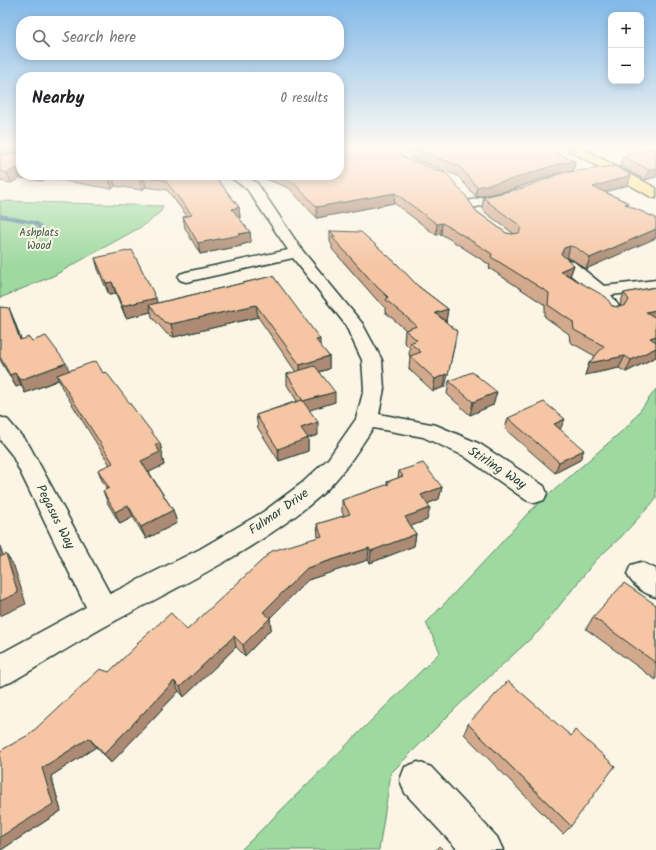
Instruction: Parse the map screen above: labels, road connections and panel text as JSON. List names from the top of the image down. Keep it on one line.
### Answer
{"streets":{"street":["Stirling Way","Fulmar Drive","Pegasus Way"]},"crossings":[["Stirling Way","Fulmar Drive"],["Fulmar Drive","Pegasus Way"]],"parks":["Ashplats Wood"],"page":{"map_buttons":["+","−"],"search":"Search here","heading":["Nearby","0 results"]}}
